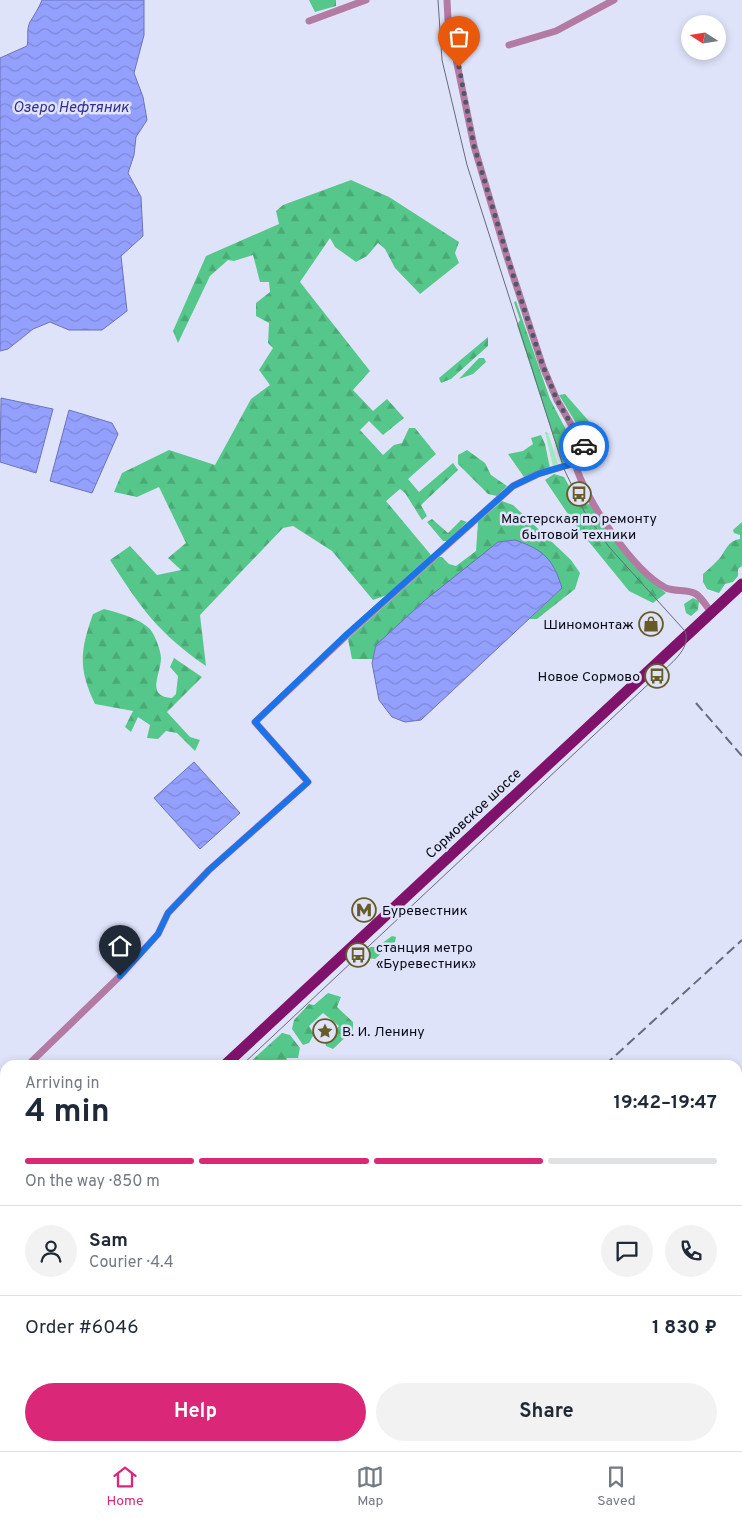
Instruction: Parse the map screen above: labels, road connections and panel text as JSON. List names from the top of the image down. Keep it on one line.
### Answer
{"streets":{"main road":["Сормовское шоссе"]},"water":["Озеро Нефтяник"],"places":{"bus stop":["Мастерская по ремонту бытовой техники","Новое Сормово","станция метро «Буревестник»"],"shop":["Шиномонтаж"],"metro station":["Буревестник"],"place":["В. И. Ленину"]},"north":"left","page":{"heading":["4 min","Arriving in","19:42–19:47"],"panel":["Sam","Courier · 4.4","Order #6046","1 830 ₽"],"bar":"On the way · 850 m","buttons":["Help","Share"],"tabs":["Home","Map","Saved"]}}
